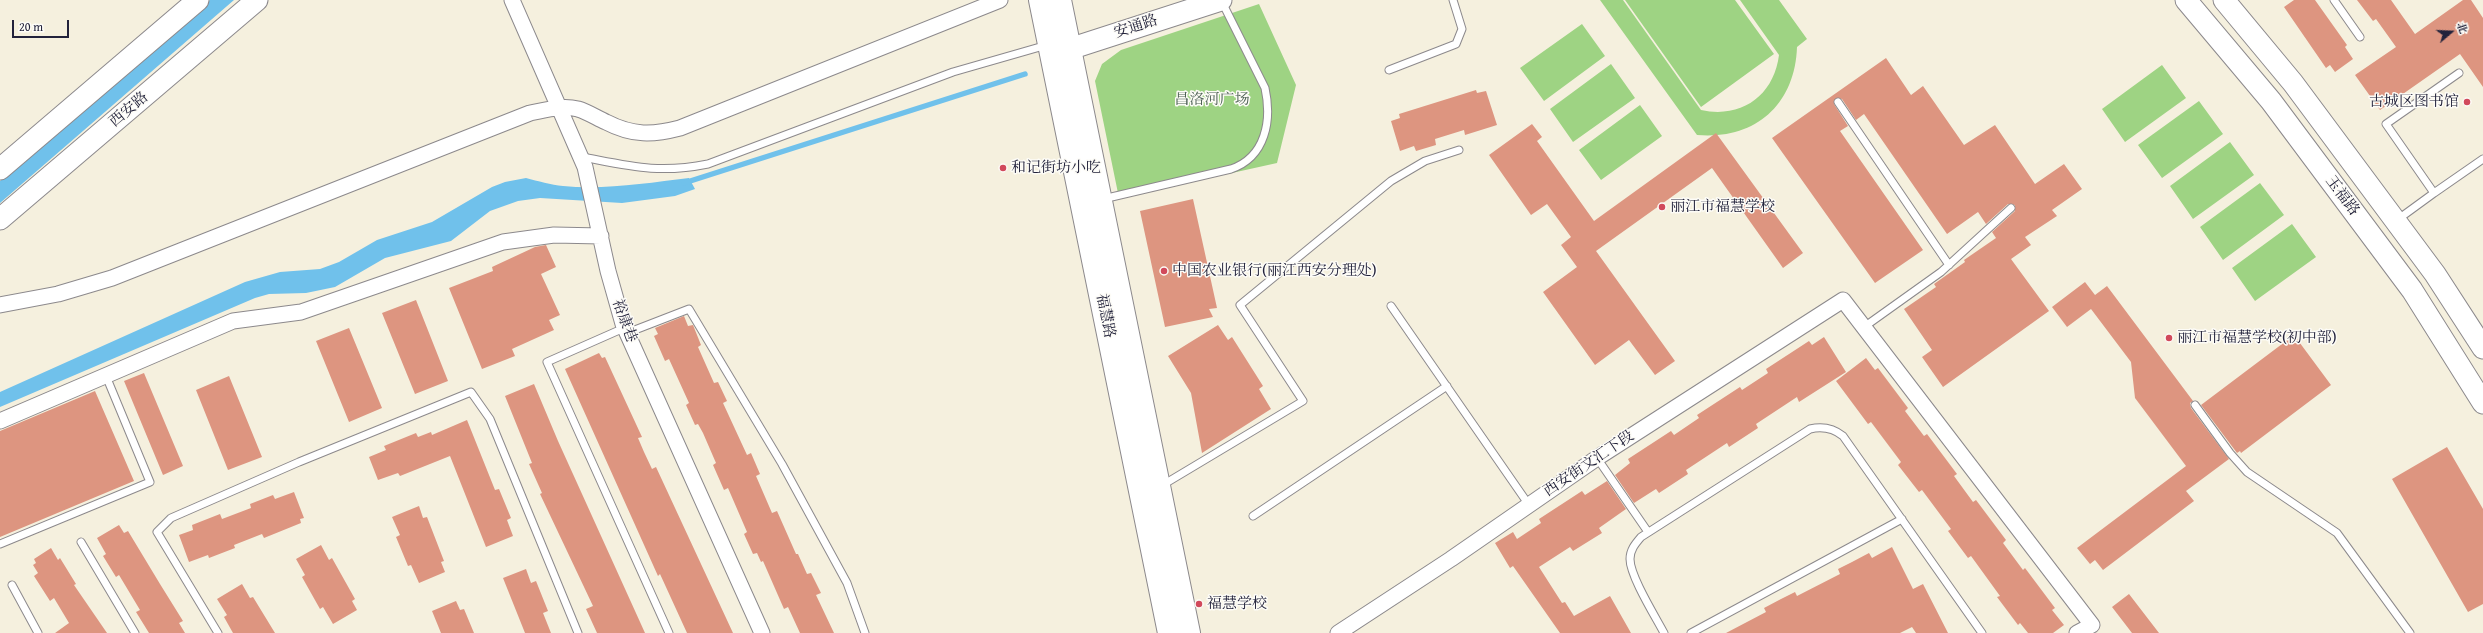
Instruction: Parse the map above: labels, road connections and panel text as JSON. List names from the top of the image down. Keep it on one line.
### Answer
{"streets":{"main road":["福慧路"],"street":["安通路","西安路","玉福路","裕康巷","西安街文汇下段"]},"crossings":[["安通路","福慧路"]],"parks":["昌洛河广场"],"places":["古城区图书馆","和记街坊小吃","丽江市福慧学校","中国农业银行(丽江西安分理处)","丽江市福慧学校(初中部)","福慧学校"],"scale_bar":"20 m","north":"right"}
